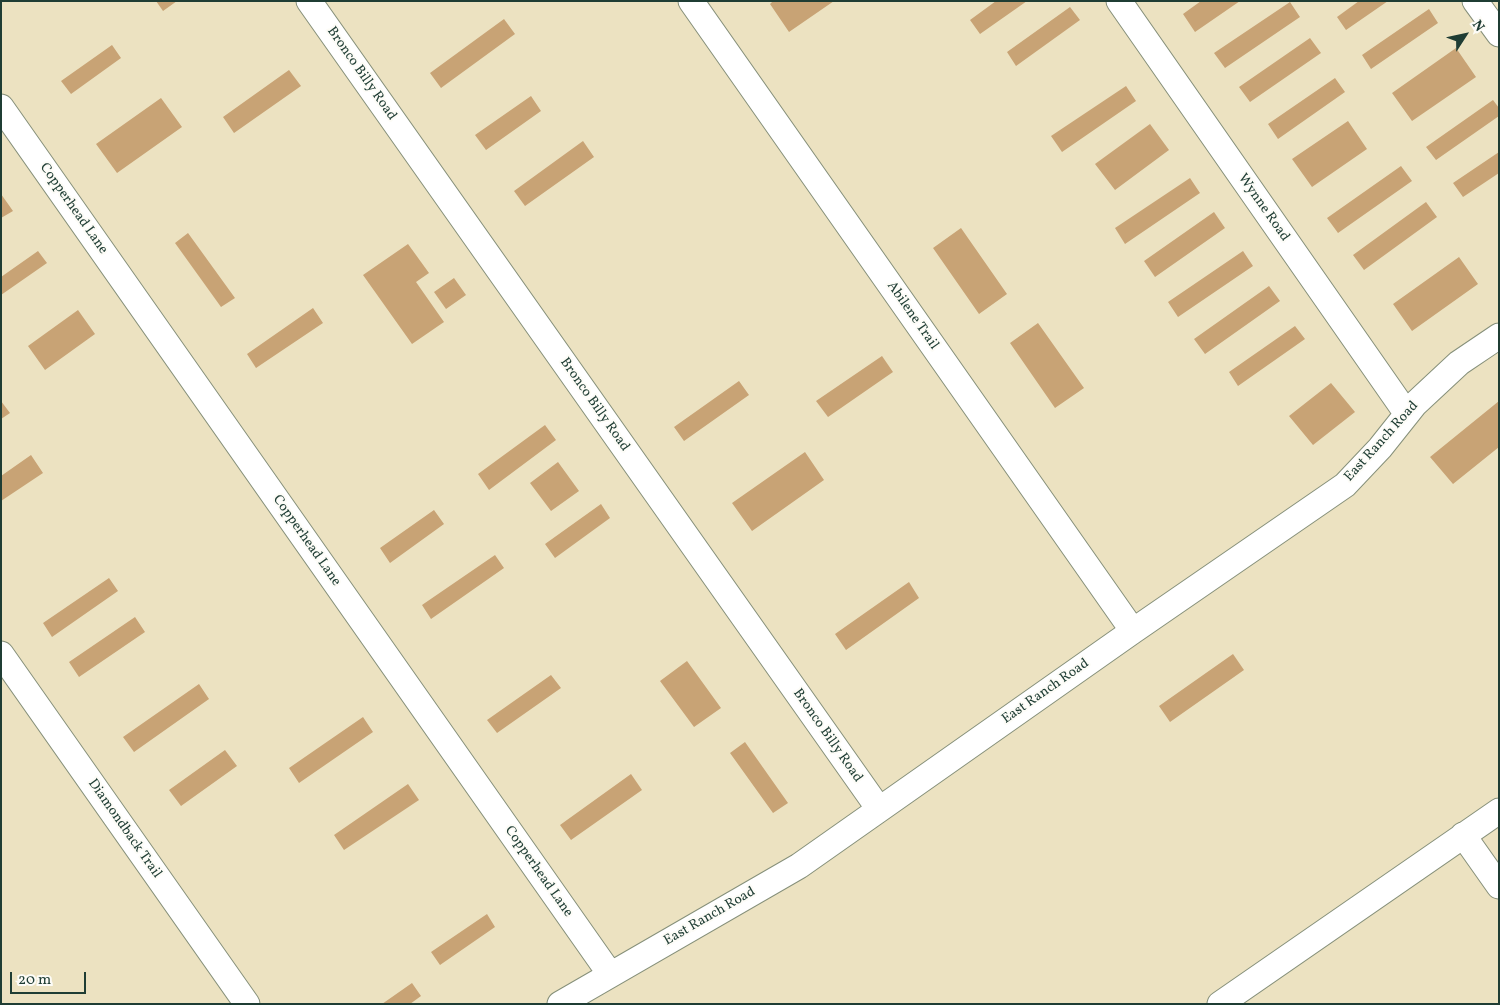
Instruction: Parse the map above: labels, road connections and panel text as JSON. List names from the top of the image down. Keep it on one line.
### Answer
{"streets":{"street":["Bronco Billy Road","Wynne Road","Copperhead Lane","Abilene Trail","East Ranch Road","Diamondback Trail"]},"crossings":[["Bronco Billy Road","East Ranch Road"],["Wynne Road","East Ranch Road"],["Copperhead Lane","East Ranch Road"],["Abilene Trail","East Ranch Road"]],"scale_bar":"20 m","north":"top right"}
